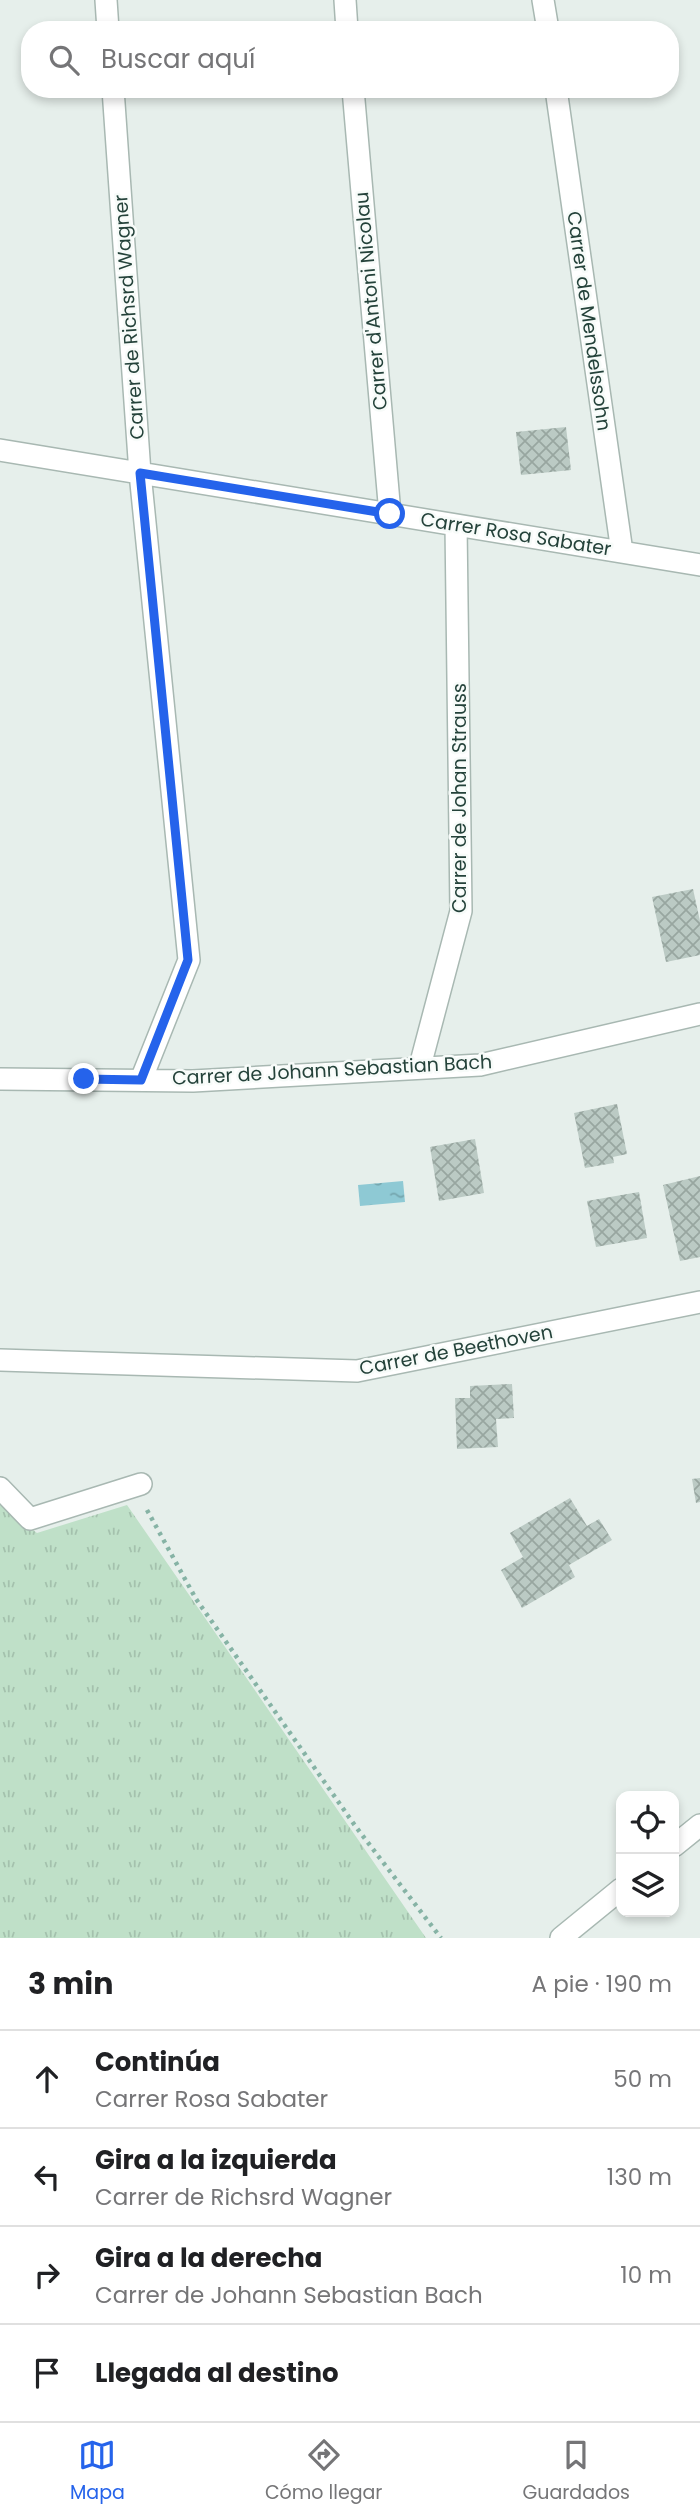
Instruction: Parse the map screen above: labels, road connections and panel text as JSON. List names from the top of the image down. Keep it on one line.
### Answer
{"streets":{"street":["Carrer d'Antoni Nicolau","Carrer de Richsrd Wagner","Carrer de Mendelssohn","Carrer Rosa Sabater","Carrer de Johan Strauss","Carrer de Johann Sebastian Bach","Carrer de Beethoven"]},"crossings":[["Carrer d'Antoni Nicolau","Carrer Rosa Sabater"],["Carrer de Richsrd Wagner","Carrer Rosa Sabater"],["Carrer de Richsrd Wagner","Carrer de Johann Sebastian Bach"],["Carrer de Mendelssohn","Carrer Rosa Sabater"],["Carrer Rosa Sabater","Carrer de Johan Strauss"],["Carrer de Johan Strauss","Carrer de Johann Sebastian Bach"]],"page":{"search":"Buscar aquí","heading":["3 min","A pie · 190 m"],"list":[["Continúa","Carrer Rosa Sabater","50 m"],["Gira a la izquierda","Carrer de Richsrd Wagner","130 m"],["Gira a la derecha","Carrer de Johann Sebastian Bach","10 m"],"Llegada al destino"],"nav":["Mapa","Cómo llegar","Guardados"]}}
